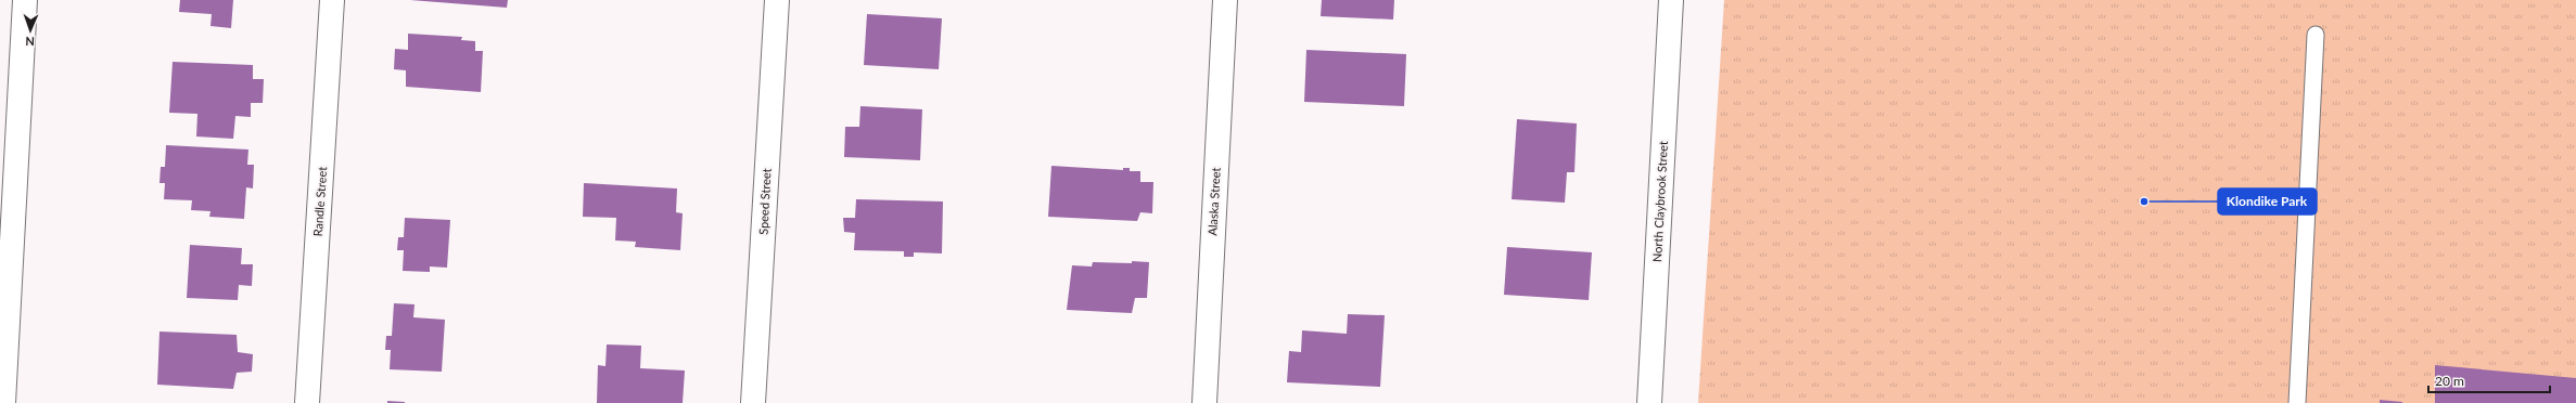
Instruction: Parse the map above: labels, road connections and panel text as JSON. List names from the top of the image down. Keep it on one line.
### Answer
{"streets":{"street":["Randle Street","Speed Street","Alaska Street","North Claybrook Street"]},"places":["Klondike Park"],"scale_bar":"20 m","north":"bottom"}
